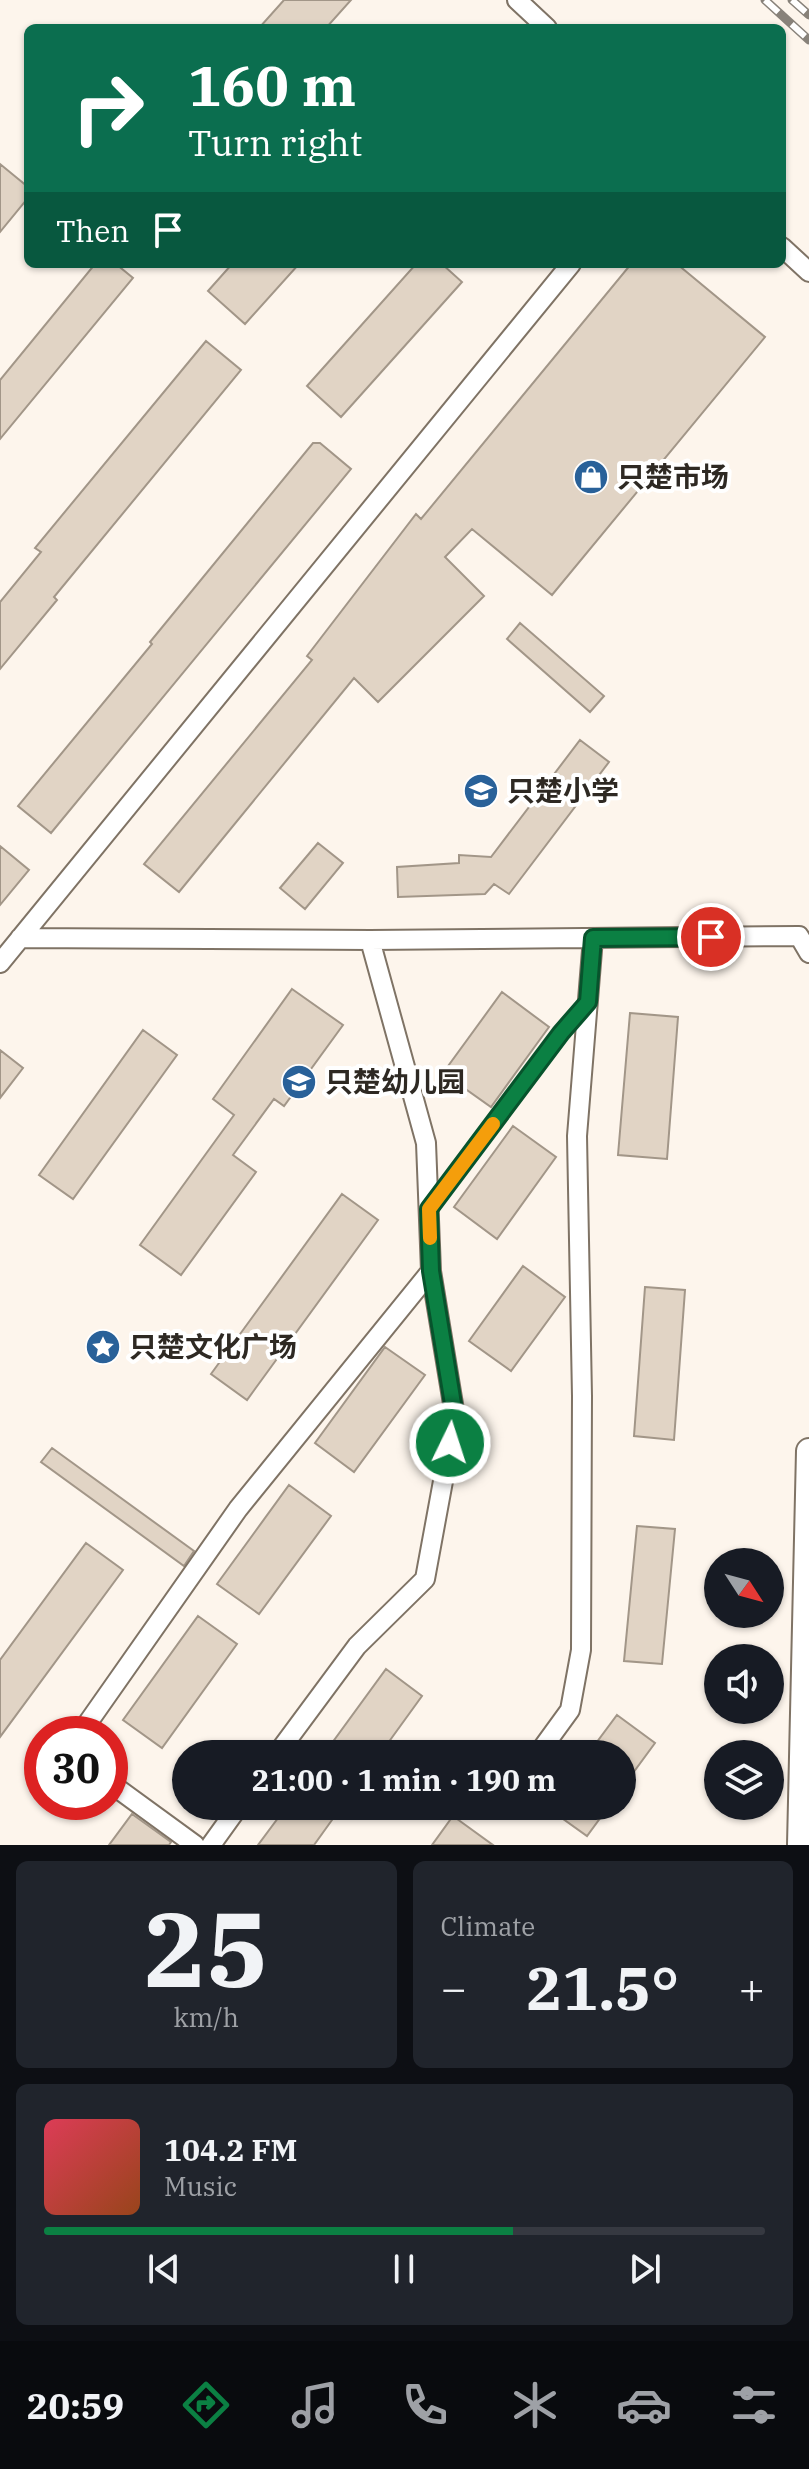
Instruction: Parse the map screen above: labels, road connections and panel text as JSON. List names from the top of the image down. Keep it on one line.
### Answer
{"places":{"shop":["只楚市场"],"school or university":["只楚小学","只楚幼儿园"],"place":["只楚文化广场"]},"north":"bottom right","page":{"turn":["160 m","Turn right"],"then":"Then","limit":"30","trip":"21:00 · 1 min · 190 m","tile":[["25","km/h"],"Climate"],"heat":["−","21.5°","+"],"song":["104.2 FM","Music"],"tabs":"20:59"}}
